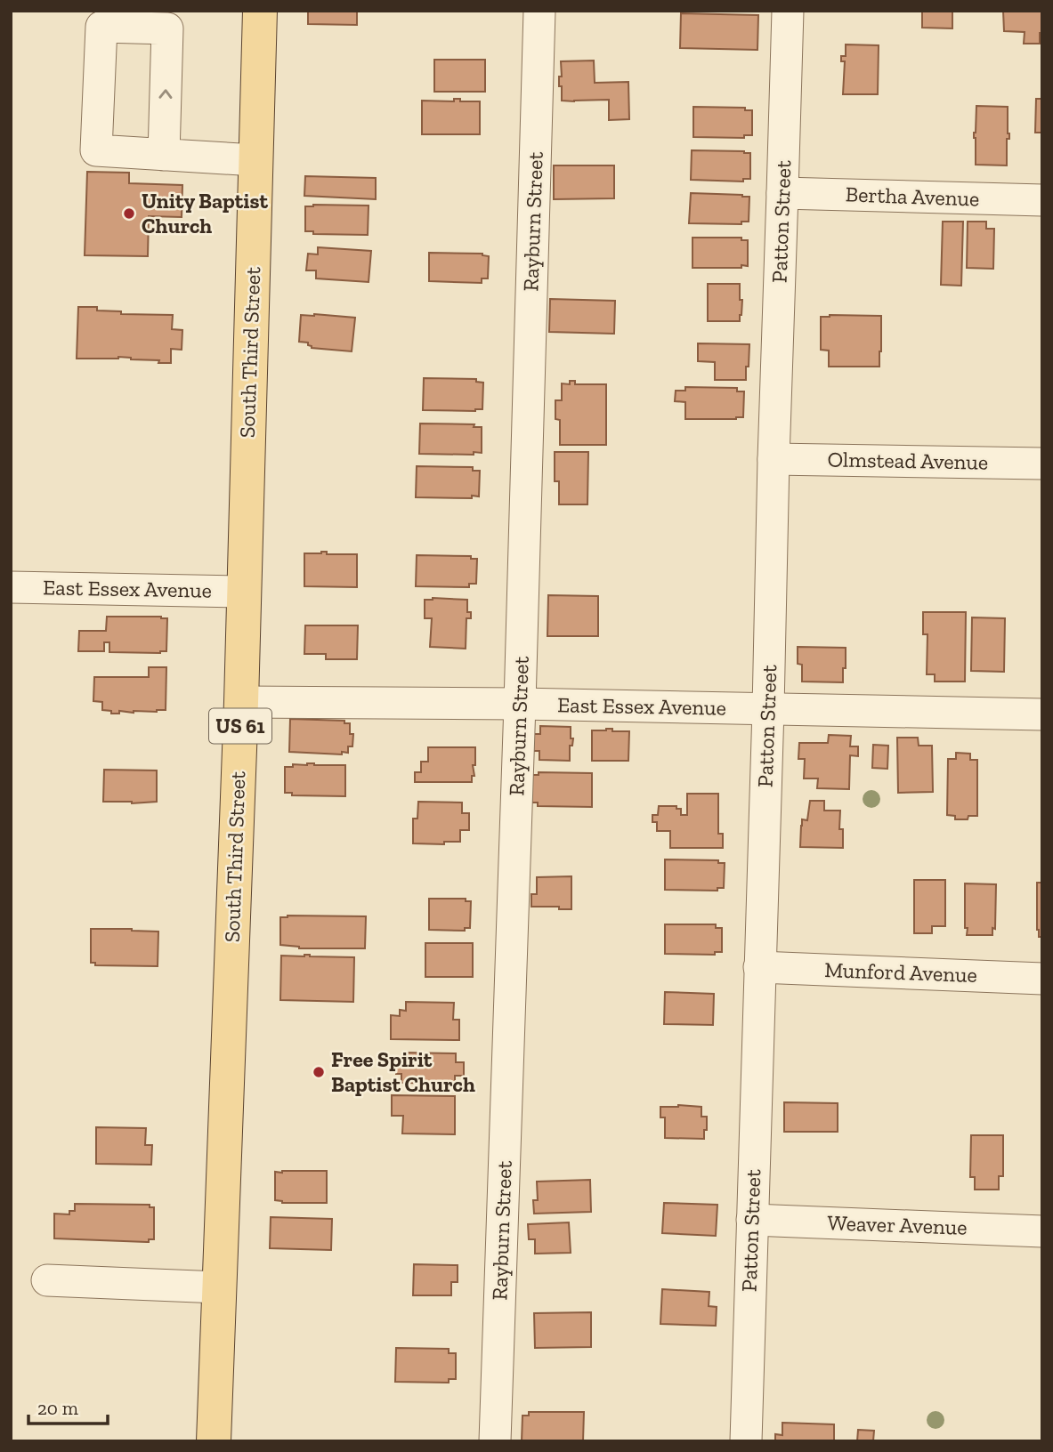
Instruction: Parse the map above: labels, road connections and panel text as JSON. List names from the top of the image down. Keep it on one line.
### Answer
{"streets":{"main road":["South Third Street","US 61"],"street":["Bertha Avenue","Rayburn Street","Patton Street","Olmstead Avenue","East Essex Avenue","Munford Avenue","Weaver Avenue"]},"crossings":[["Bertha Avenue","Patton Street"],["Rayburn Street","East Essex Avenue"],["Patton Street","Olmstead Avenue"],["Patton Street","East Essex Avenue"],["Patton Street","Munford Avenue"],["Patton Street","Weaver Avenue"],["South Third Street","East Essex Avenue"]],"places":["Unity Baptist Church","Free Spirit Baptist Church"],"scale_bar":"20 m"}
